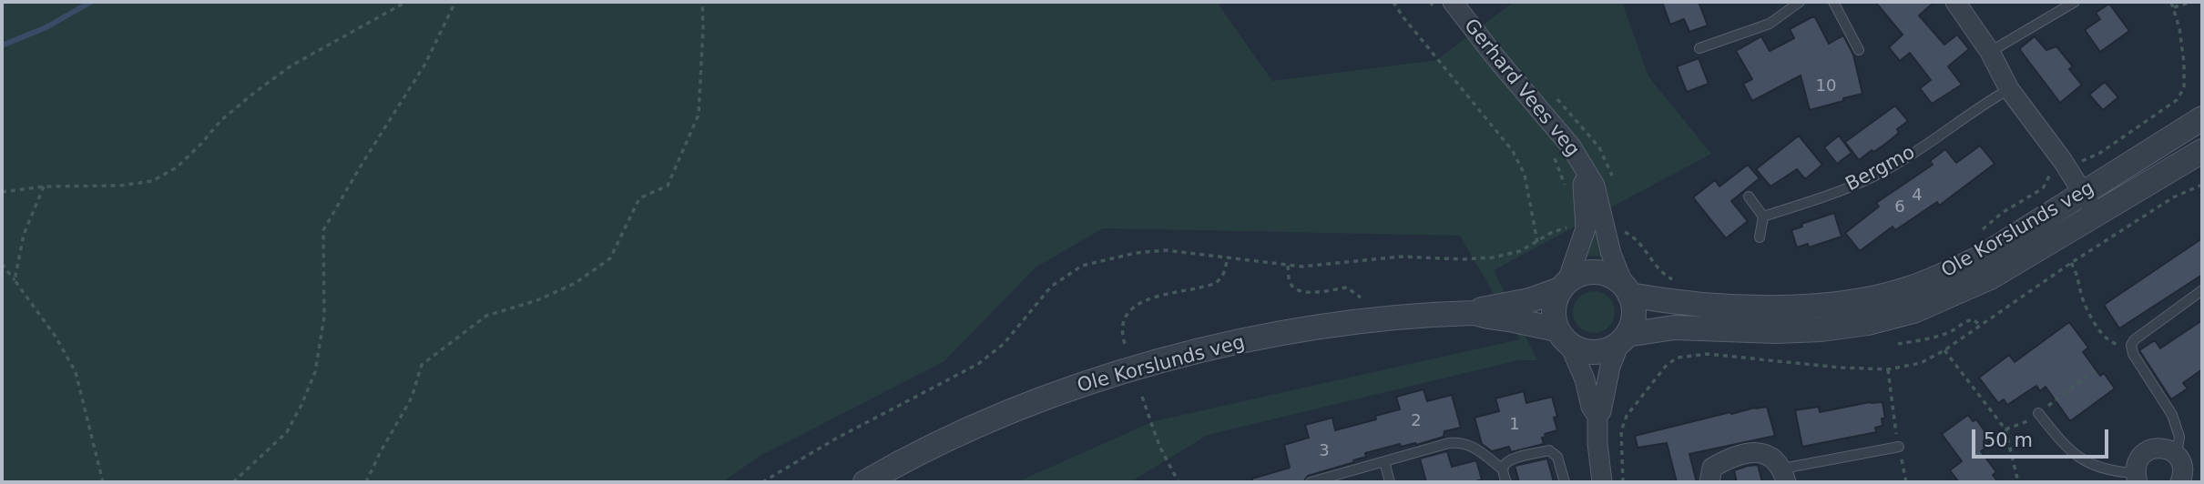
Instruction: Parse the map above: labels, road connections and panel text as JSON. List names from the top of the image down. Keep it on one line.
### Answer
{"streets":{"street":["Gerhard Vees veg","Ole Korslunds veg"],"lane":["Bergmo"]},"crossings":[["Gerhard Vees veg","Ole Korslunds veg"]],"house_numbers":["10","4","6","2","1","3"],"scale_bar":"50 m"}
